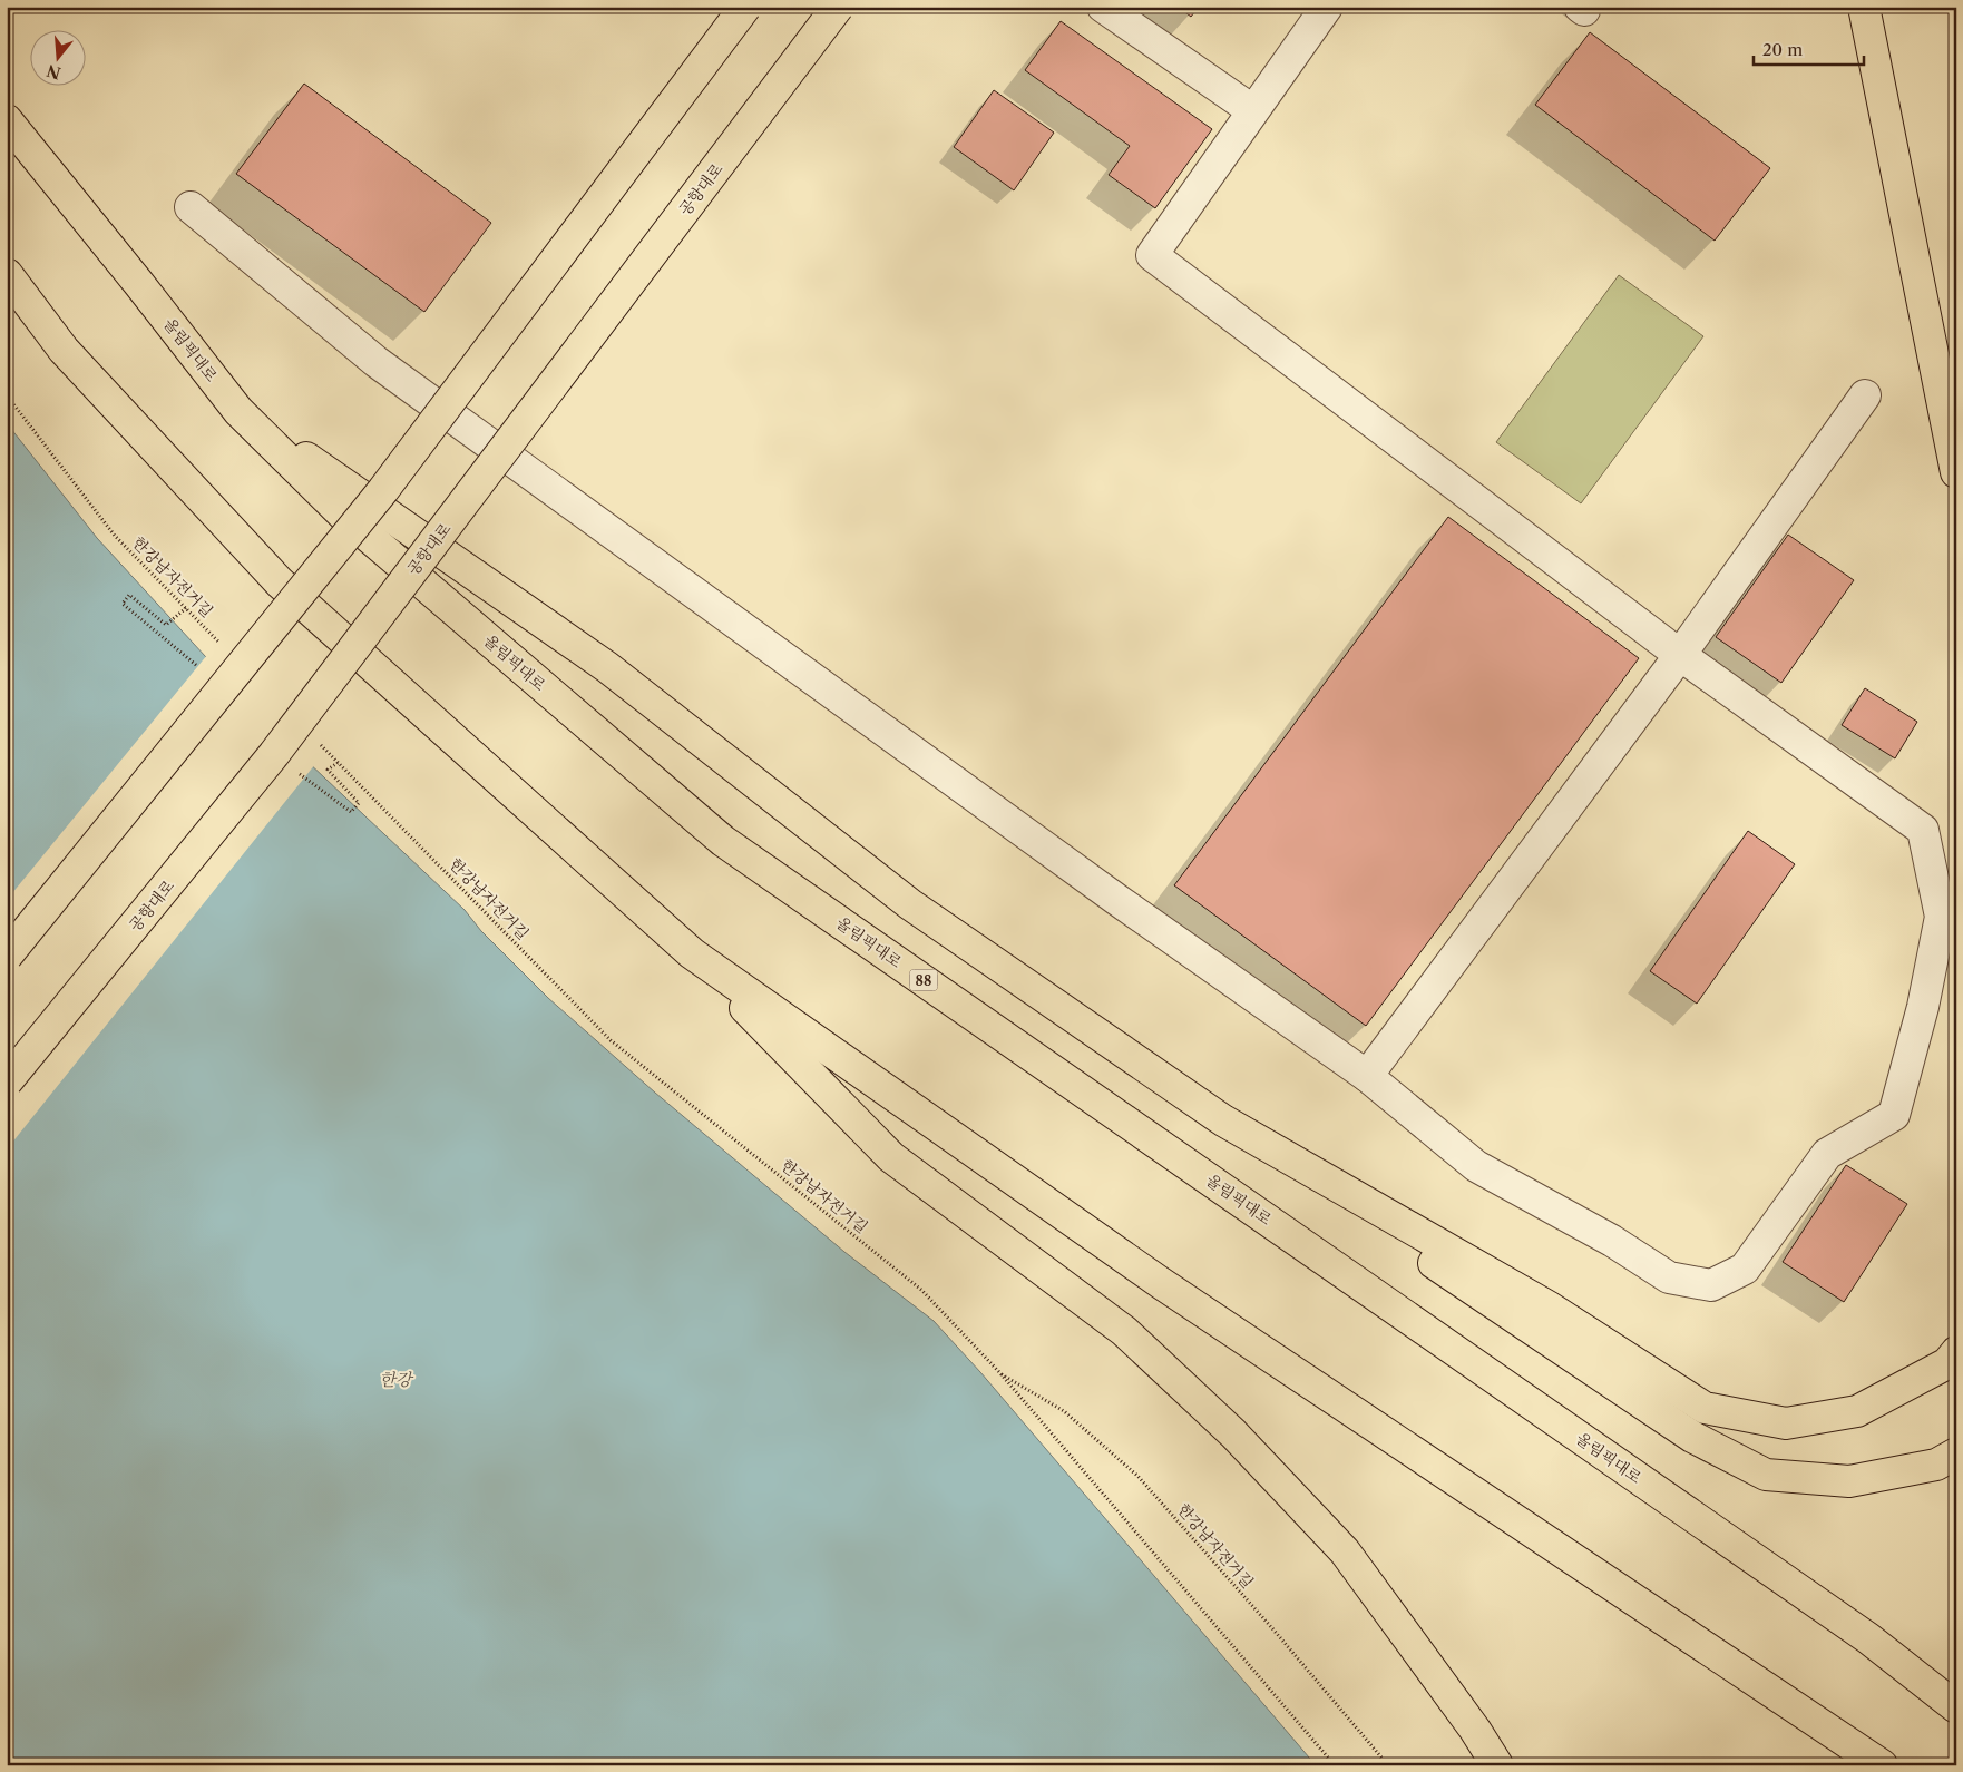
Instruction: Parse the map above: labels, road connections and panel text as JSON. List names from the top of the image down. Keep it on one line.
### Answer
{"streets":{"main road":["공항대로","올림픽대로","88"],"path":["한강남자전거길"]},"water":["한강"],"scale_bar":"20 m","north":"bottom"}
